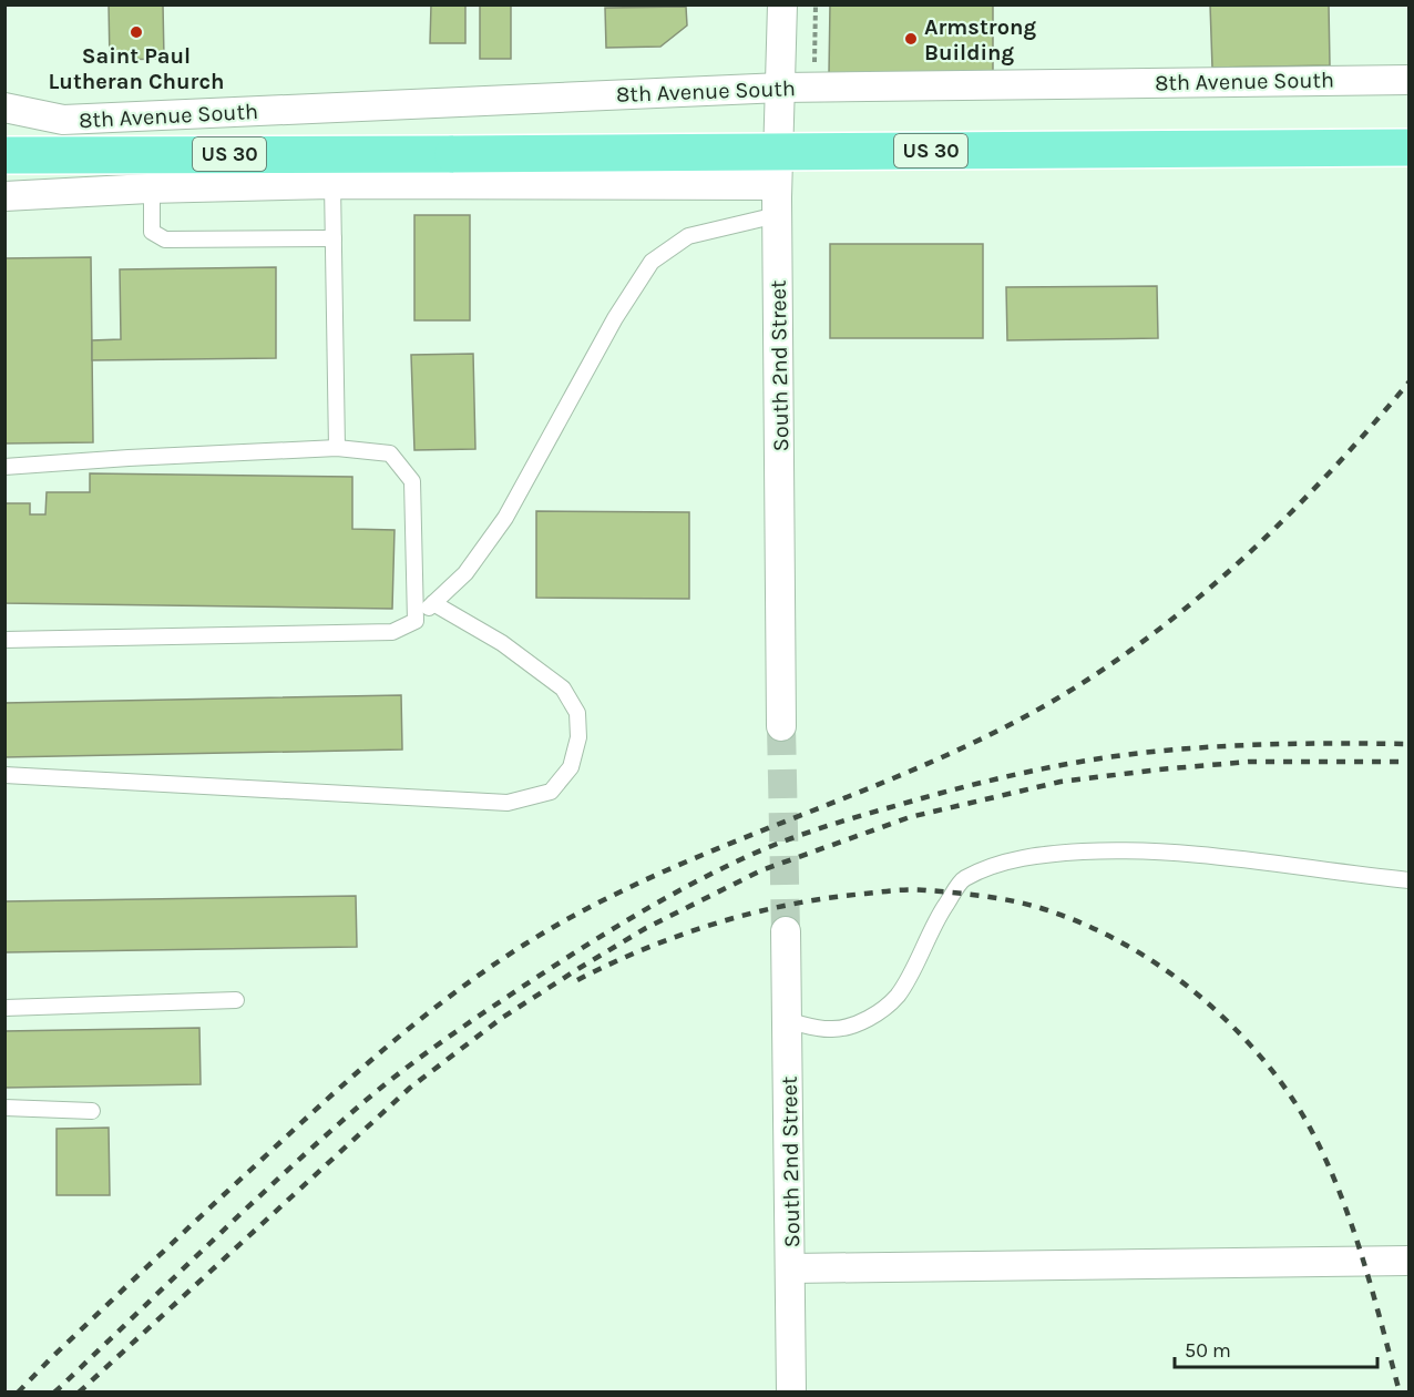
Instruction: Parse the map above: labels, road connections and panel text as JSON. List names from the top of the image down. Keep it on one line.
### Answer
{"streets":{"highway":["8th Avenue South","US 30"],"street":["South 2nd Street"]},"crossings":[["8th Avenue South","South 2nd Street"]],"places":["Saint Paul Lutheran Church","Armstrong Building"],"scale_bar":"50 m"}
